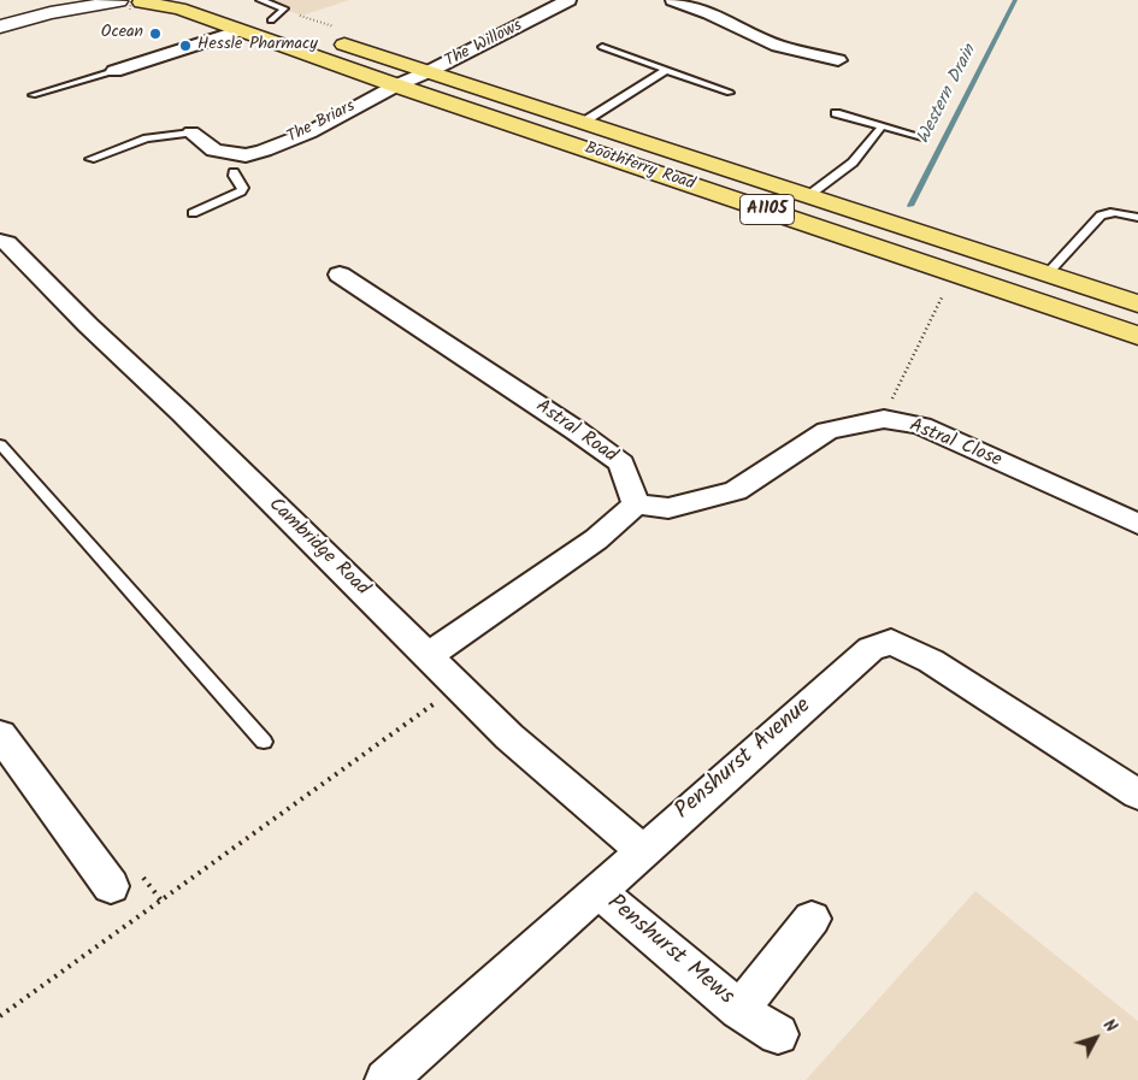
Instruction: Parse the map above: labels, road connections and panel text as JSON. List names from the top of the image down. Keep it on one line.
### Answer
{"streets":{"main road":["Boothferry Road","A1105"],"street":["The Willows","The Briars","Astral Road","Astral Close","Cambridge Road","Penshurst Avenue","Penshurst Mews"]},"crossings":[["The Willows","The Briars"],["The Willows","Boothferry Road"],["The Briars","Boothferry Road"],["Astral Road","Astral Close"],["Cambridge Road","Penshurst Avenue"],["Penshurst Avenue","Penshurst Mews"]],"water":["Western Drain"],"places":["Ocean","Hessle Pharmacy"],"north":"top right"}
